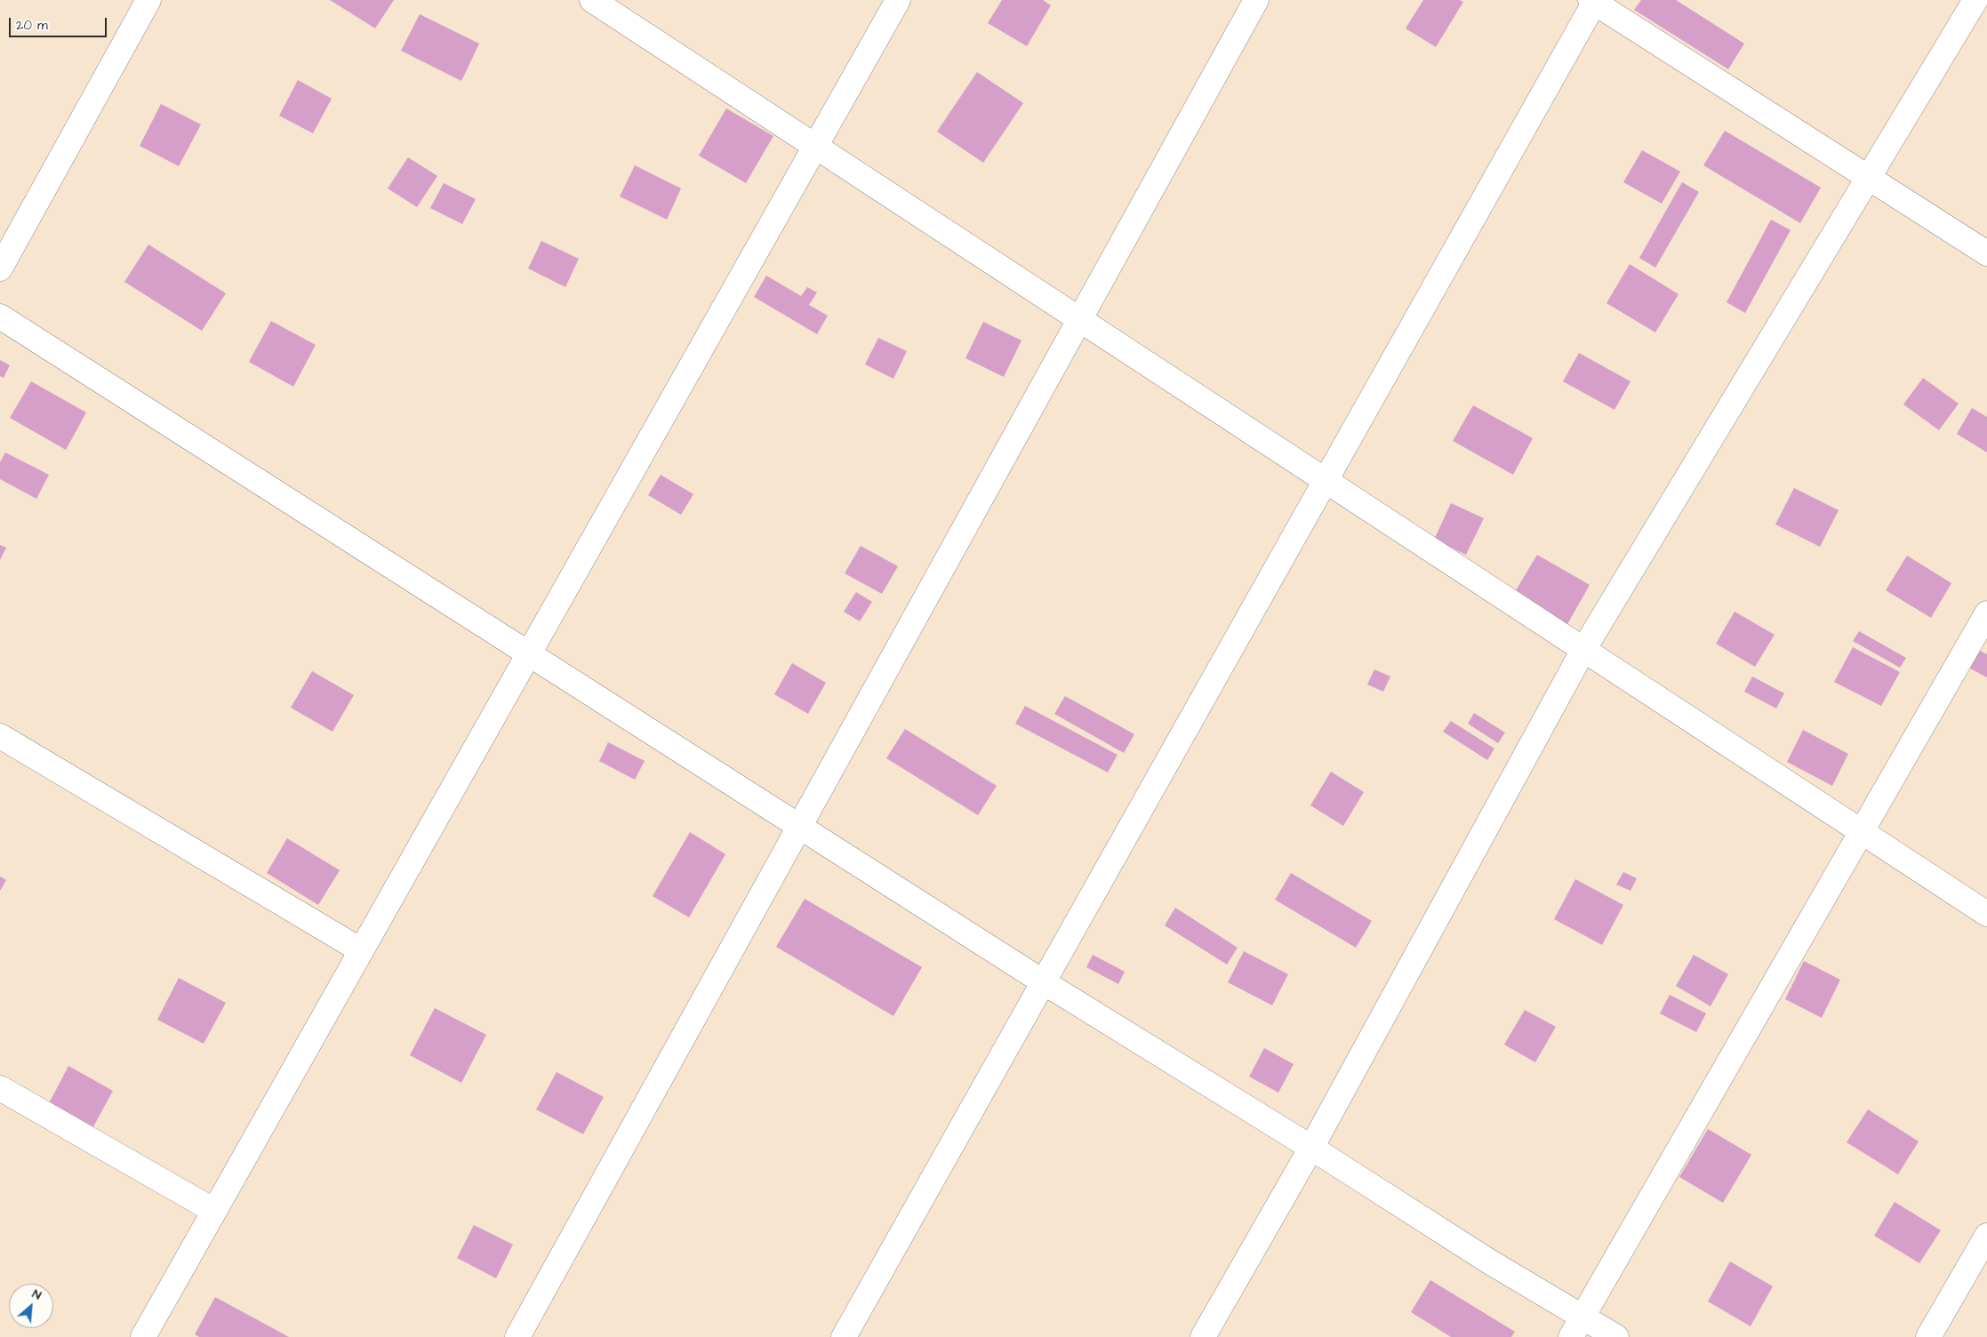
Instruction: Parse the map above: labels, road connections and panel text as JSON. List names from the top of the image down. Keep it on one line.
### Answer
{"scale_bar":"20 m","north":"top right"}
